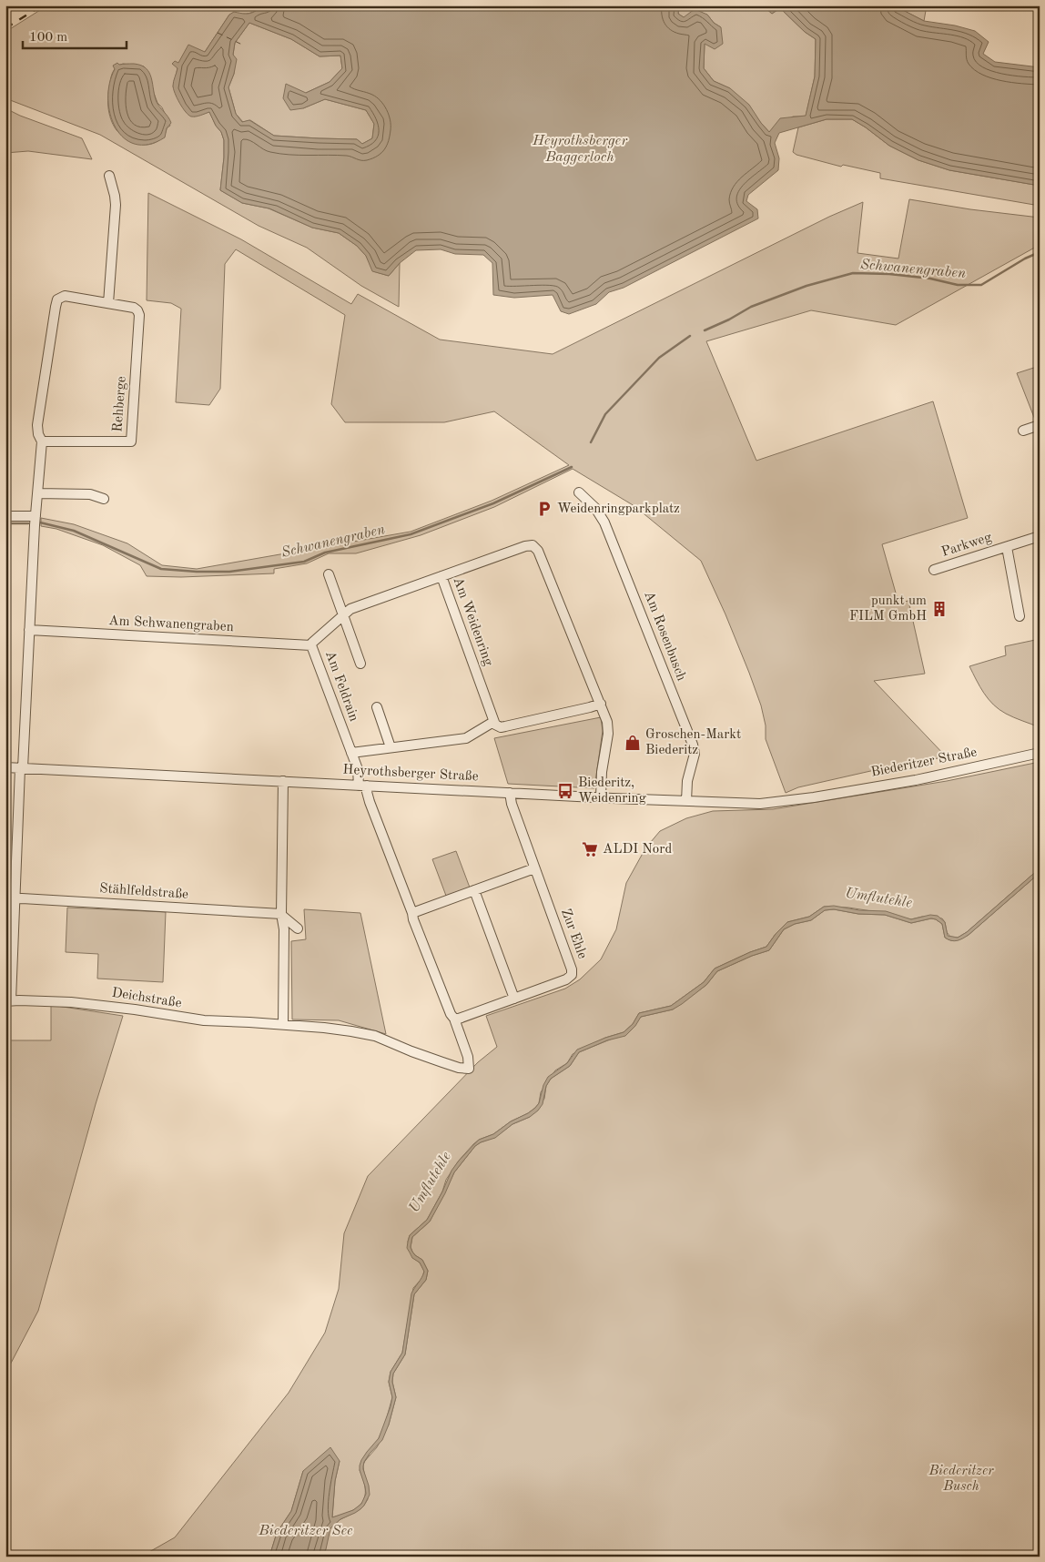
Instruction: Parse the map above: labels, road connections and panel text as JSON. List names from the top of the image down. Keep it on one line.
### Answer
{"streets":{"street":["Rehberge","Parkweg","Am Weidenring","Am Schwanengraben","Am Rosenbusch","Am Feldrain","Biederitzer Straße","Heyrothsberger Straße","Stählfeldstraße","Zur Ehle","Deichstraße"]},"crossings":[["Rehberge","Am Schwanengraben"],["Rehberge","Heyrothsberger Straße"],["Rehberge","Stählfeldstraße"],["Rehberge","Deichstraße"],["Am Weidenring","Am Feldrain"],["Am Weidenring","Heyrothsberger Straße"],["Am Schwanengraben","Am Feldrain"],["Am Rosenbusch","Heyrothsberger Straße"],["Am Feldrain","Heyrothsberger Straße"],["Biederitzer Straße","Heyrothsberger Straße"],["Heyrothsberger Straße","Zur Ehle"],["Zur Ehle","Deichstraße"]],"water":["Heyrothsberger Baggerloch","Schwanengraben","Umflutehle","Biederitzer See"],"parks":["Biederitzer Busch"],"places":{"parking":["Weidenringparkplatz"],"building":["punkt um FILM GmbH"],"shop":["Groschen-Markt Biederitz"],"bus stop":["Biederitz, Weidenring"],"supermarket":["ALDI Nord"]},"scale_bar":"100 m"}
